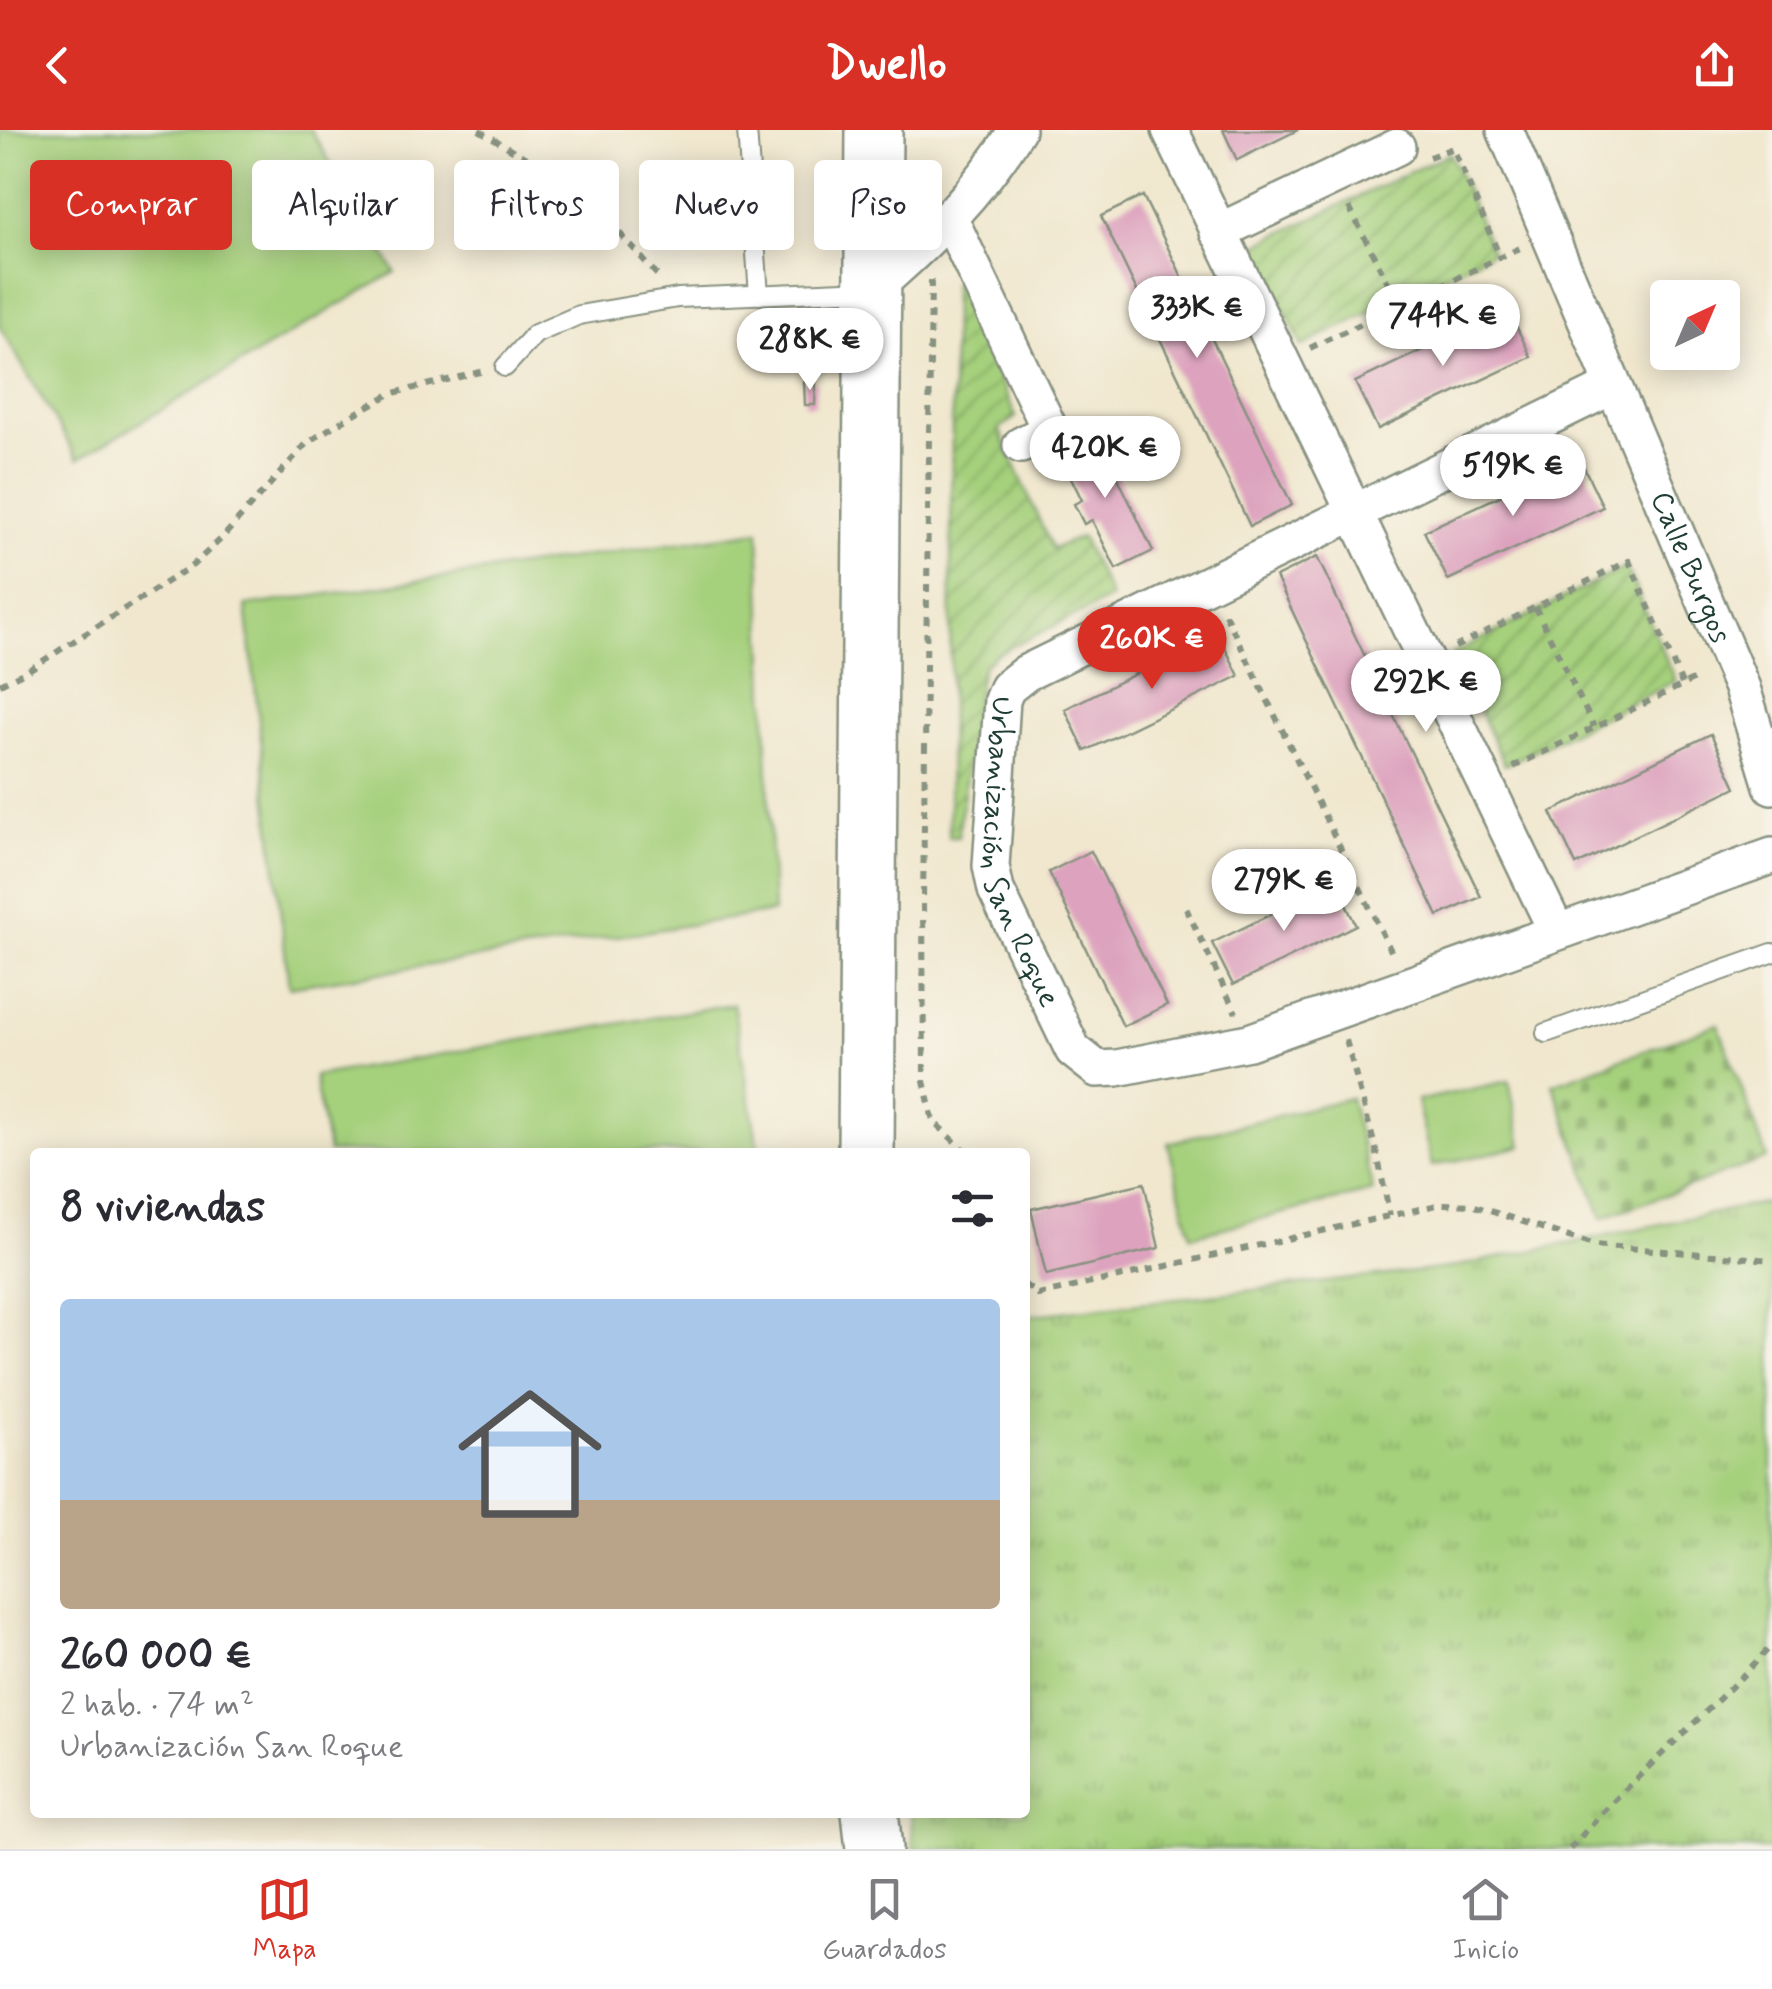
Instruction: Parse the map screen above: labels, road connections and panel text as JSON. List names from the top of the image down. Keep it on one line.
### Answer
{"streets":{"street":["Calle Burgos","Urbanización San Roque"]},"crossings":[["Calle Burgos","Urbanización San Roque"]],"north":"top right","page":{"header":"Dwello","chip":["Comprar","Alquilar","Filtros","Nuevo","Piso"],"price":["333K €","744K €","288K €","420K €","519K €","260K €","292K €","279K €"],"heading":"8 viviendas","list":[{"name":"260 000 €","note":"2 hab. · 74 m² · Urbanización San Roque"}],"tabs":["Mapa","Guardados","Inicio"]}}
